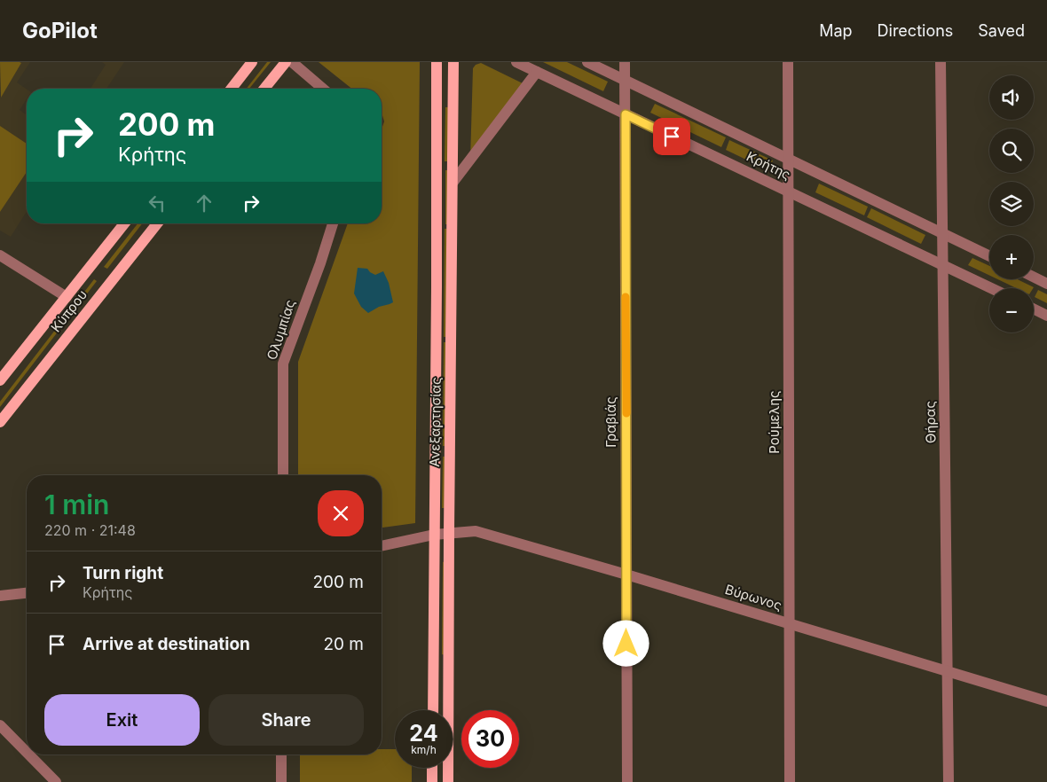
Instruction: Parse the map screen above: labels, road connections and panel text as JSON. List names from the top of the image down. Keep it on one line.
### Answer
{"streets":{"main road":["Κύπρου","Ανεξαρτησίας"],"street":["Κρήτης","Ολυμπίας","Γραβιάς","Ρούμελης","Θήρας","Βύρωνος"]},"crossings":[["Κρήτης","Γραβιάς"],["Κρήτης","Ρούμελης"],["Κρήτης","Θήρας"],["Ανεξαρτησίας","Βύρωνος"],["Γραβιάς","Βύρωνος"],["Ρούμελης","Βύρωνος"],["Θήρας","Βύρωνος"]],"page":{"header":"GoPilot","nav":["Map","Directions","Saved"],"map_buttons":["+","−"],"turn":["200 m","Κρήτης"],"heading":["1 min","220 m · 21:48"],"list":[{"name":"Turn right","note":"Κρήτης","value":"200 m"},{"name":"Arrive at destination","value":"20 m"}],"buttons":["Exit","Share"],"speed":"24 km/h","limit":"30"}}
